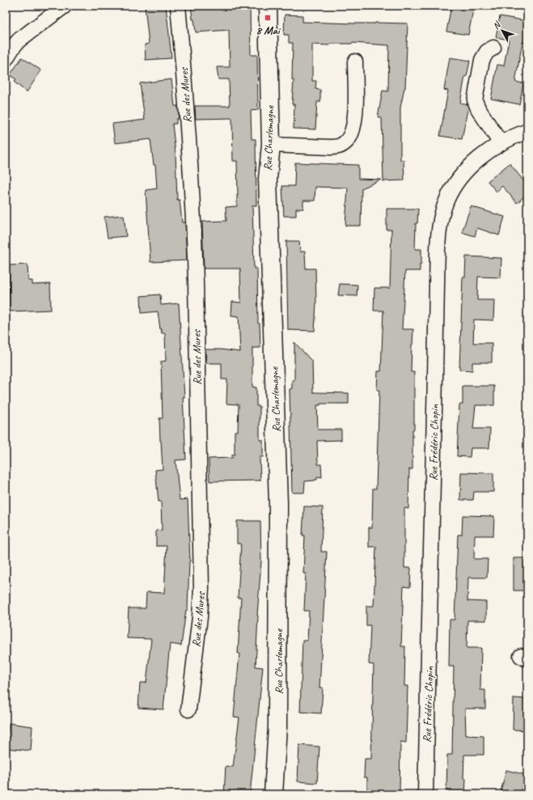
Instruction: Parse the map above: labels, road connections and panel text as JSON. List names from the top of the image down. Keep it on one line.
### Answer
{"streets":{"street":["Rue des Mures","Rue Charlemagne","Rue Frédéric Chopin"]},"places":{"transit":["8 Mai"]},"north":"top left"}
